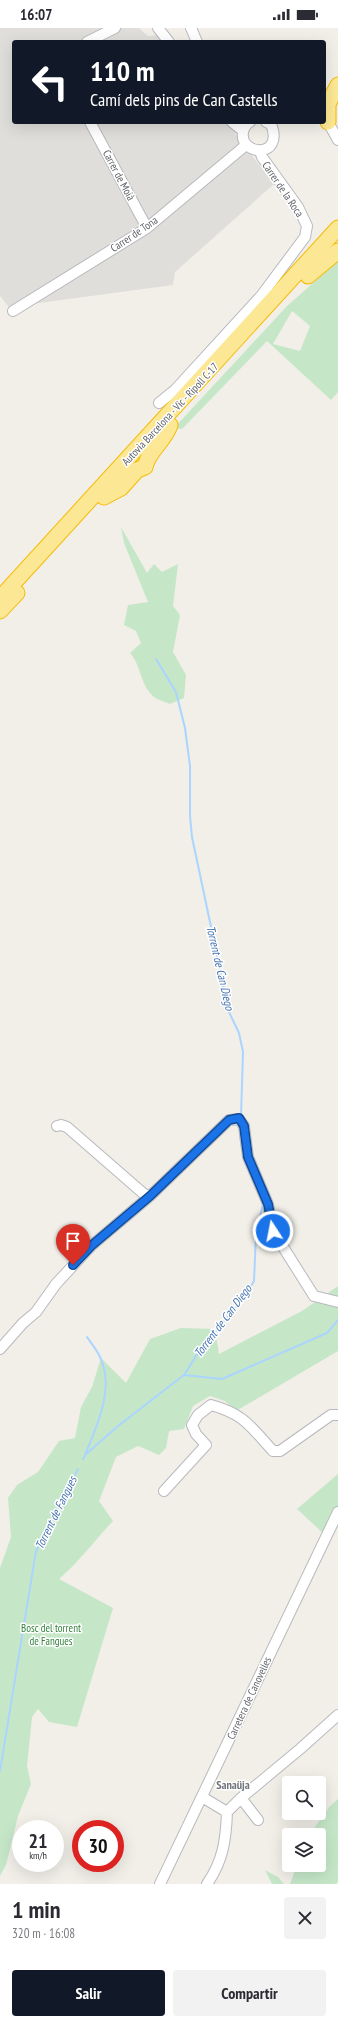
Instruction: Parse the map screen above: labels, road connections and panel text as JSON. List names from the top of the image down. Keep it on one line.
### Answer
{"streets":{"highway":["Autovia Barcelona - Vic - Ripoll C-17"],"street":["Carrer de Moià","Carrer de la Roca","Carrer de Tona","Carretera de Canovelles"]},"crossings":[["Carrer de Moià","Carrer de Tona"]],"districts":["Sanaüja"],"water":["Torrent de Can Diego","Torrent de Fangues"],"parks":["Bosc del torrent de Fangues"],"page":{"status":"16:07","turn":["110 m","Camí dels pins de Can Castells"],"speed":"21 km/h","limit":"30","heading":["1 min","320 m · 16:08"],"buttons":["Salir","Compartir"]}}
